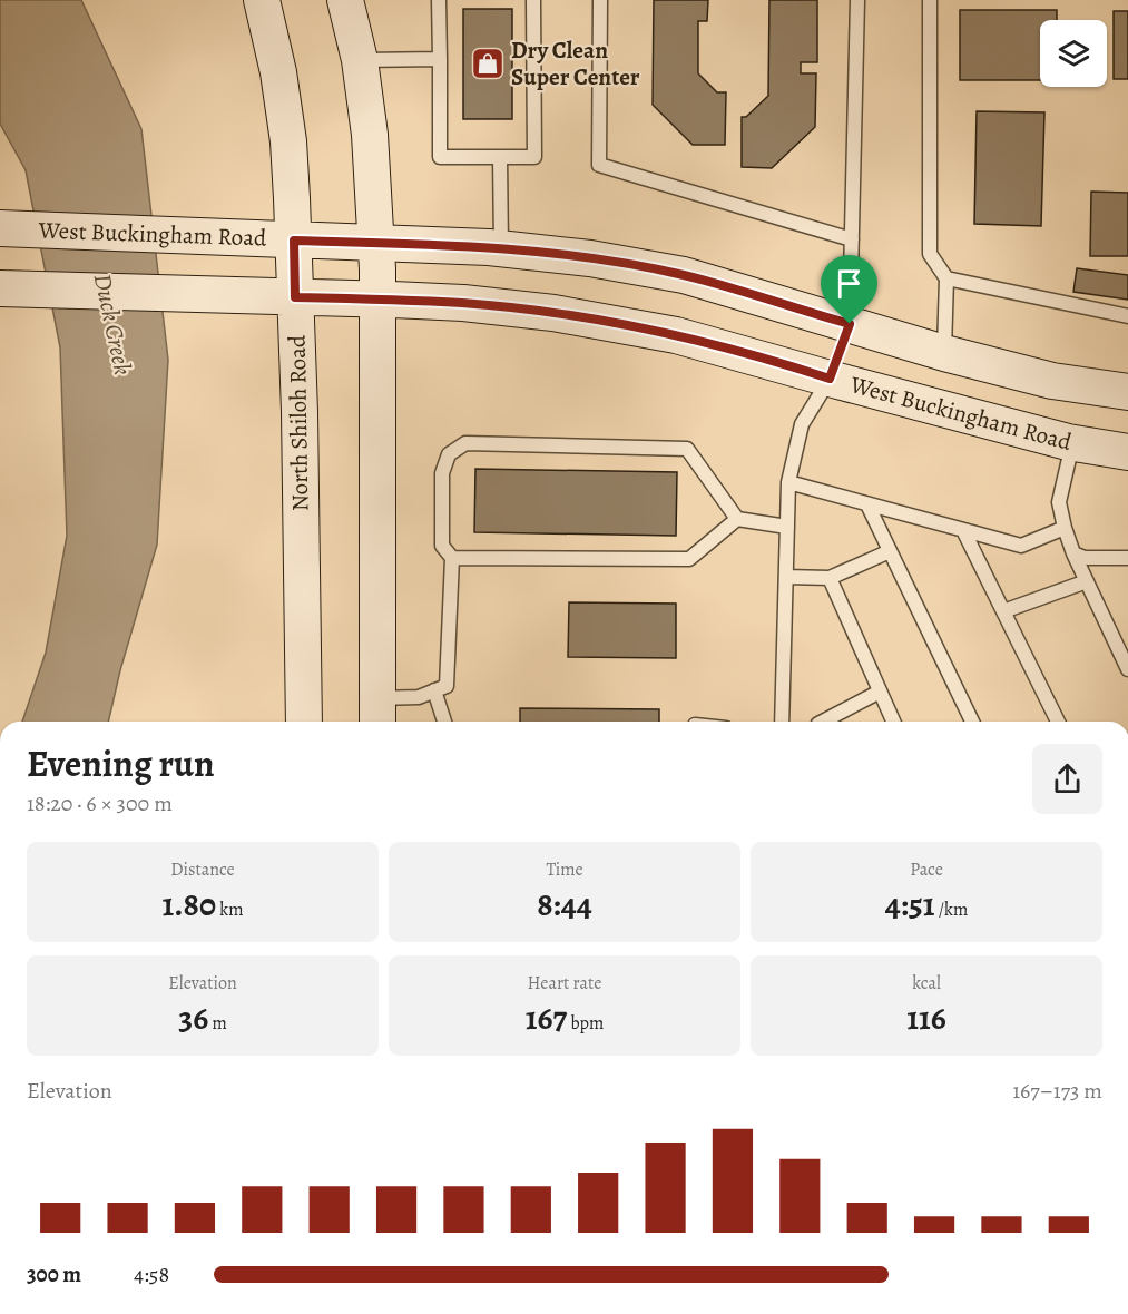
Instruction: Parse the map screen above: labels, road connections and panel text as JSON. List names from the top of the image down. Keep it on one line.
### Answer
{"streets":{"main road":["West Buckingham Road","North Shiloh Road"]},"crossings":[["West Buckingham Road","North Shiloh Road"]],"water":["Duck Creek"],"places":{"shop":["Dry Clean Super Center"]},"page":{"heading":["Evening run","18:20 · 6 × 300 m"],"stats":[["Distance","1.80 km"],["Time","8:44"],["Pace","4:51 /km"],["Elevation","36 m"],["Heart rate","167 bpm"],["kcal","116"]],"chart":["Elevation","167–173 m"],"list":[{"name":"300 m","note":"4:58"}]}}
